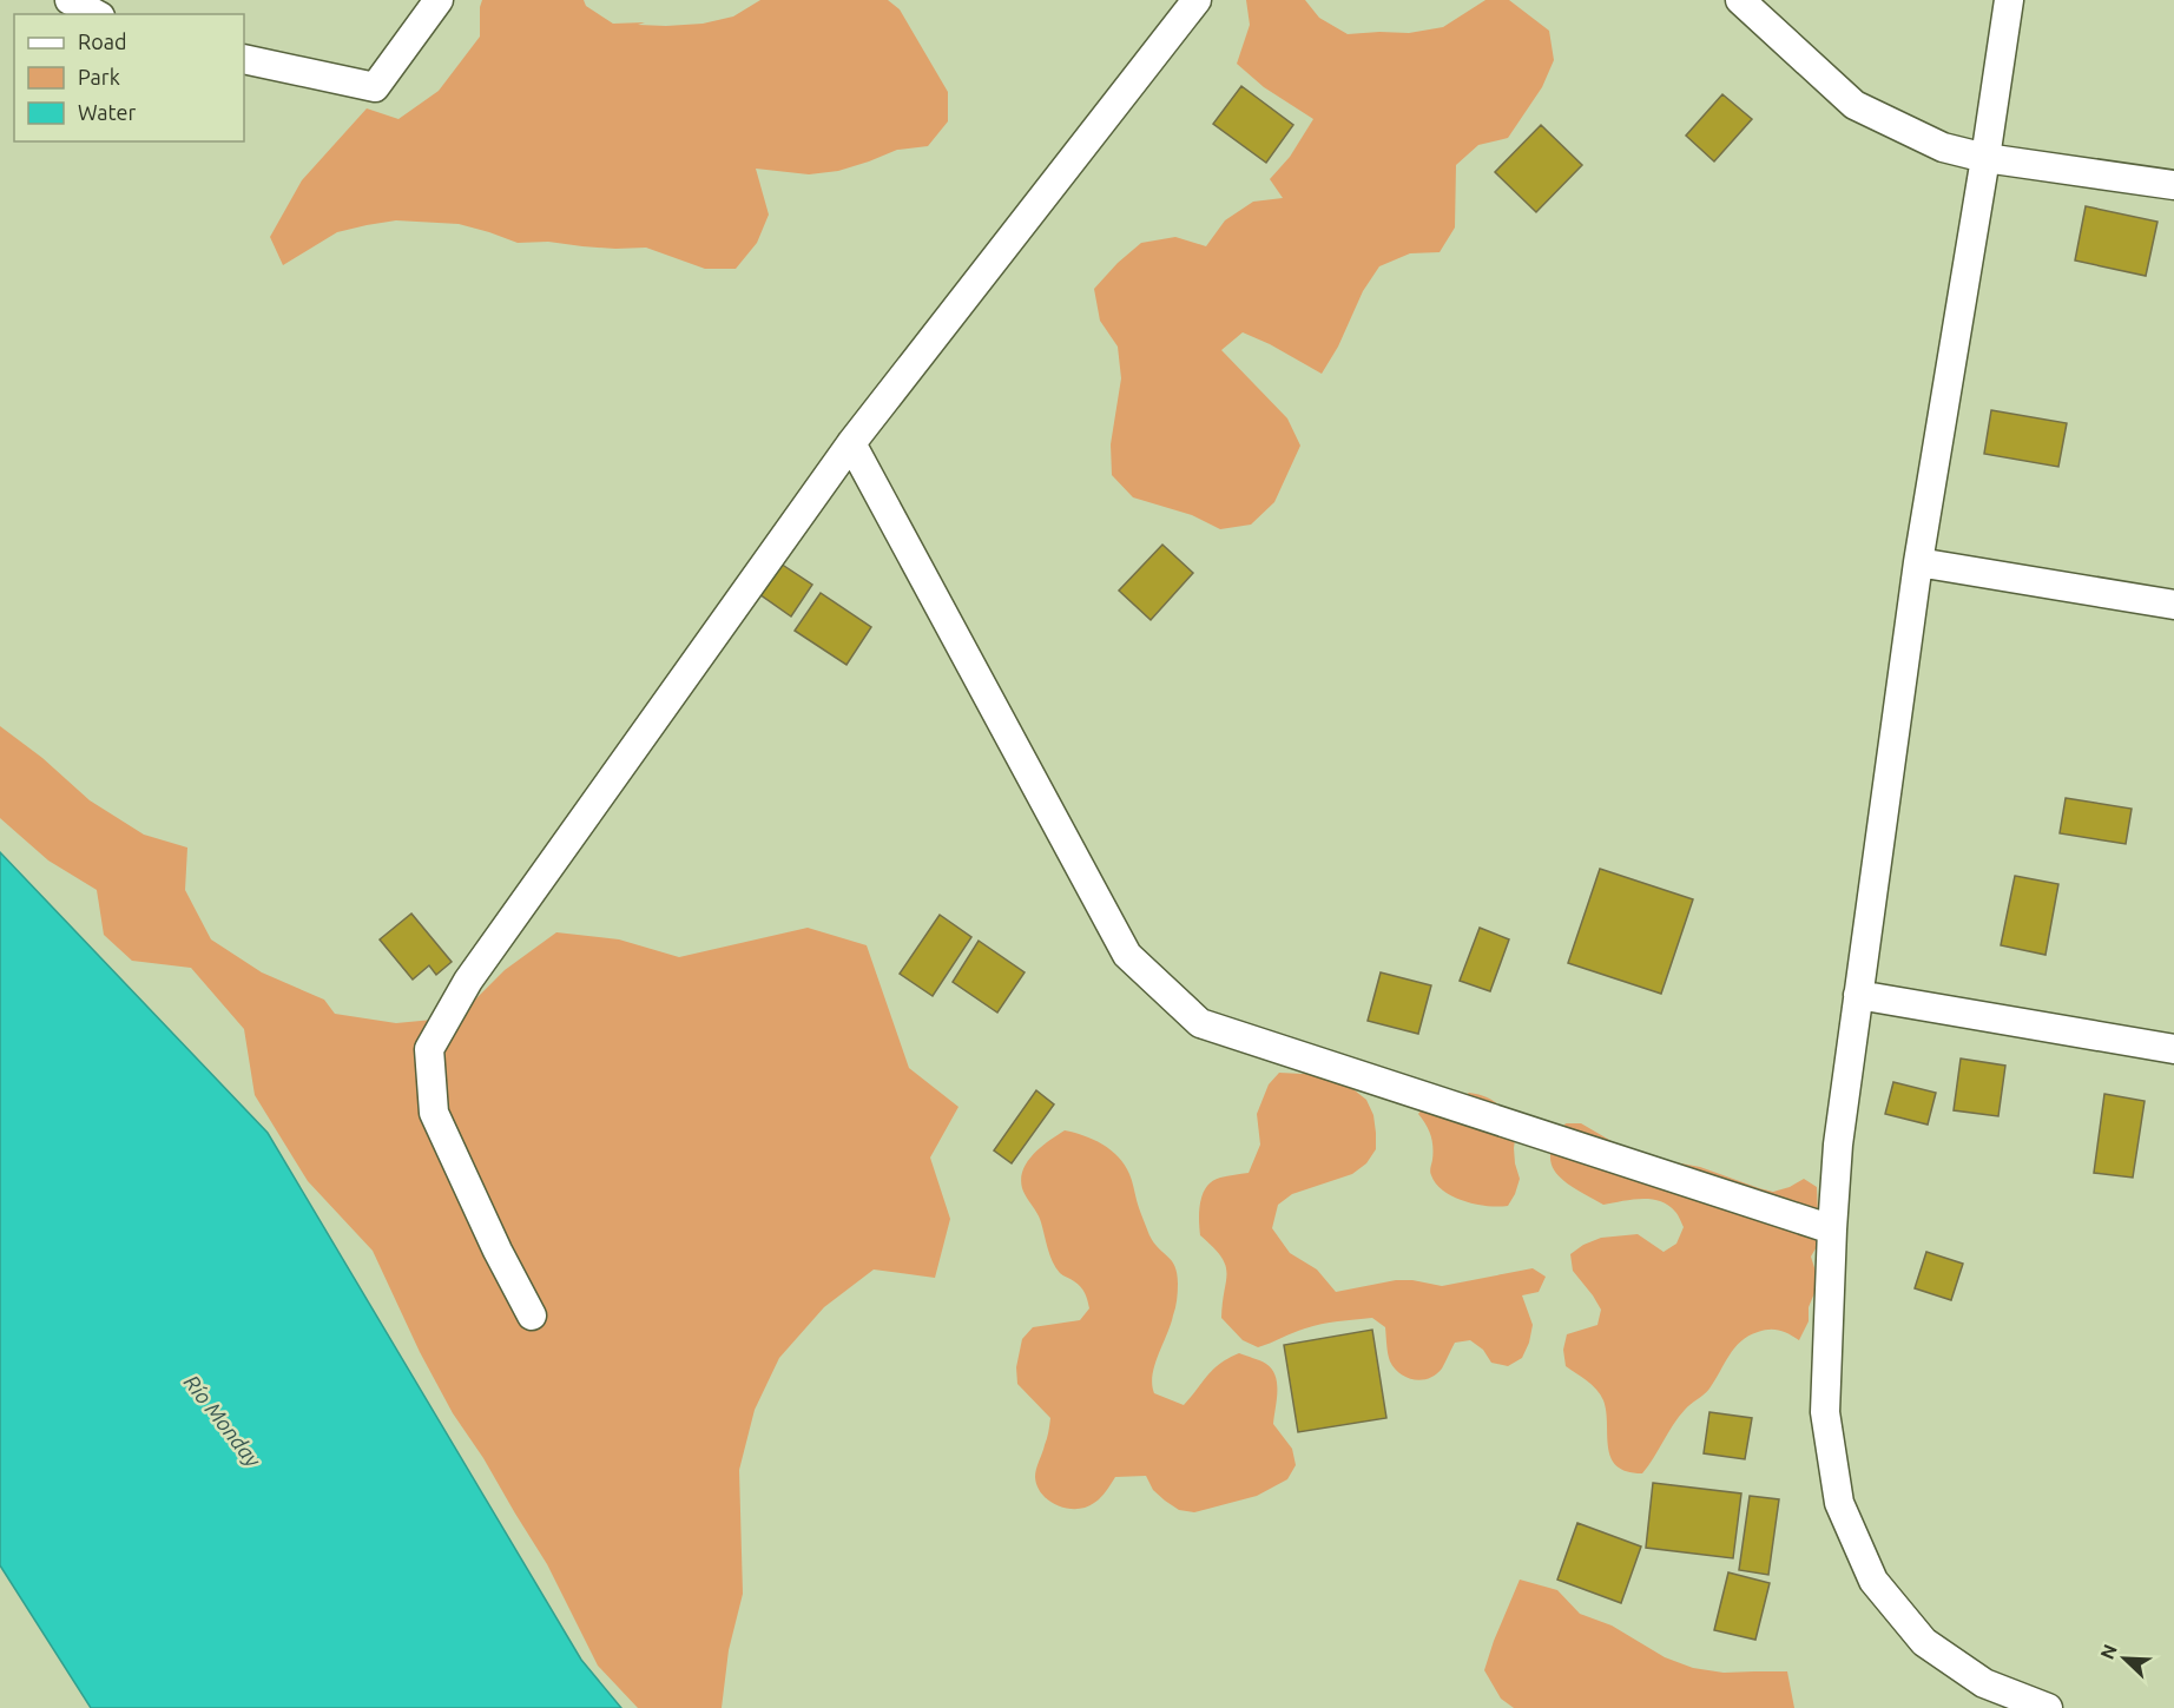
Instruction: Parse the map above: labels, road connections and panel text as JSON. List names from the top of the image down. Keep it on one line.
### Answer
{"water":["Río Monday"],"legend":["Road","Park","Water"],"north":"top left"}
